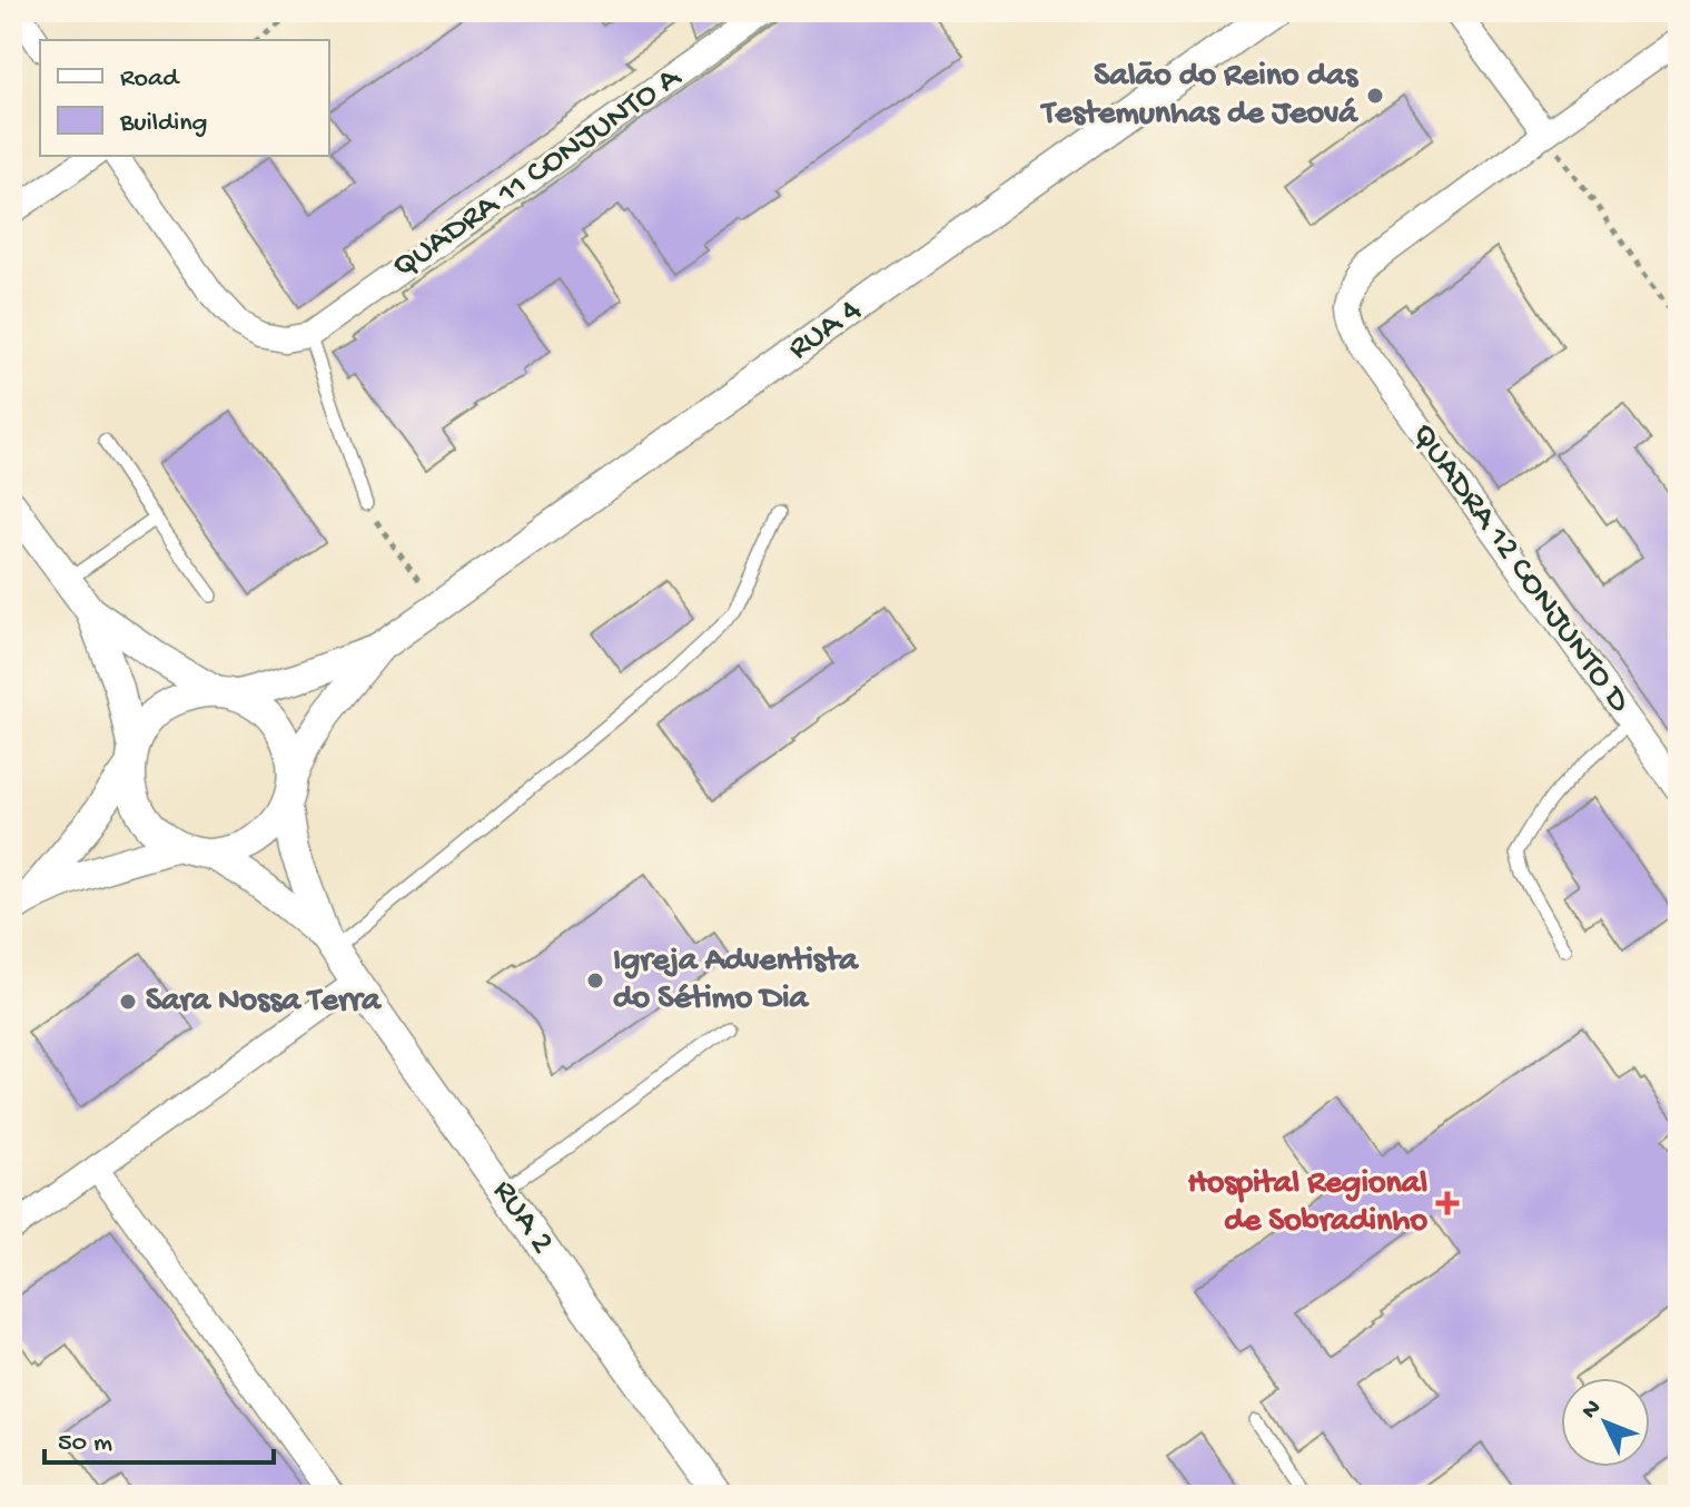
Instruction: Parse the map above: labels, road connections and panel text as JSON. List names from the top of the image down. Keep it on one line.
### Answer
{"streets":{"street":["QUADRA 11 CONJUNTO A","RUA 4","QUADRA 12 CONJUNTO D","RUA 2"]},"places":{"other":["Salão do Reino das Testemunhas de Jeová","Igreja Adventista do Sétimo Dia","Sara Nossa Terra"],"health":["Hospital Regional de Sobradinho"]},"legend":["Road","Building"],"scale_bar":"50 m","north":"top left"}
